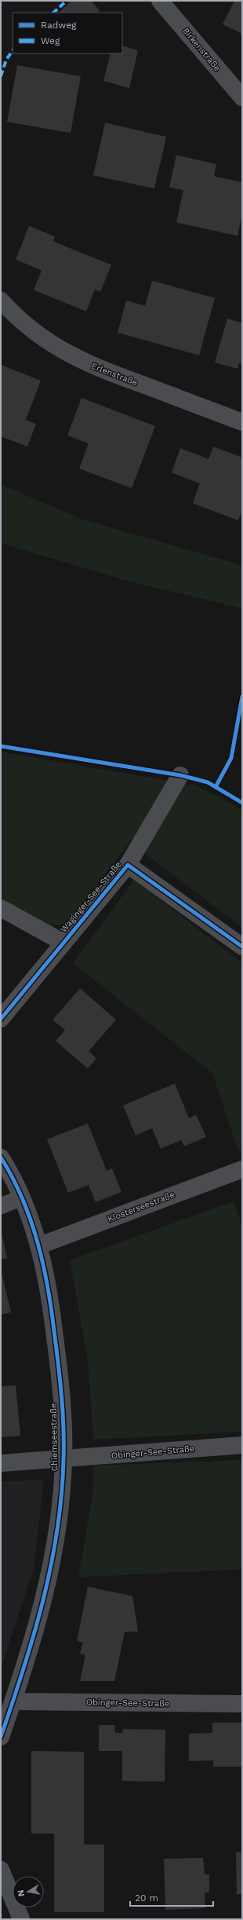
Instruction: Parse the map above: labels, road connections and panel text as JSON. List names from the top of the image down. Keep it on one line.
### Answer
{"streets":{"street":["Birkenstraße","Erlenstraße","Waginger-See-Straße","Klosterseestraße","Chiemseestraße","Obinger-See-Straße"]},"crossings":[["Klosterseestraße","Chiemseestraße"],["Chiemseestraße","Obinger-See-Straße"]],"legend":["Radweg","Weg"],"scale_bar":"20 m","north":"left"}
